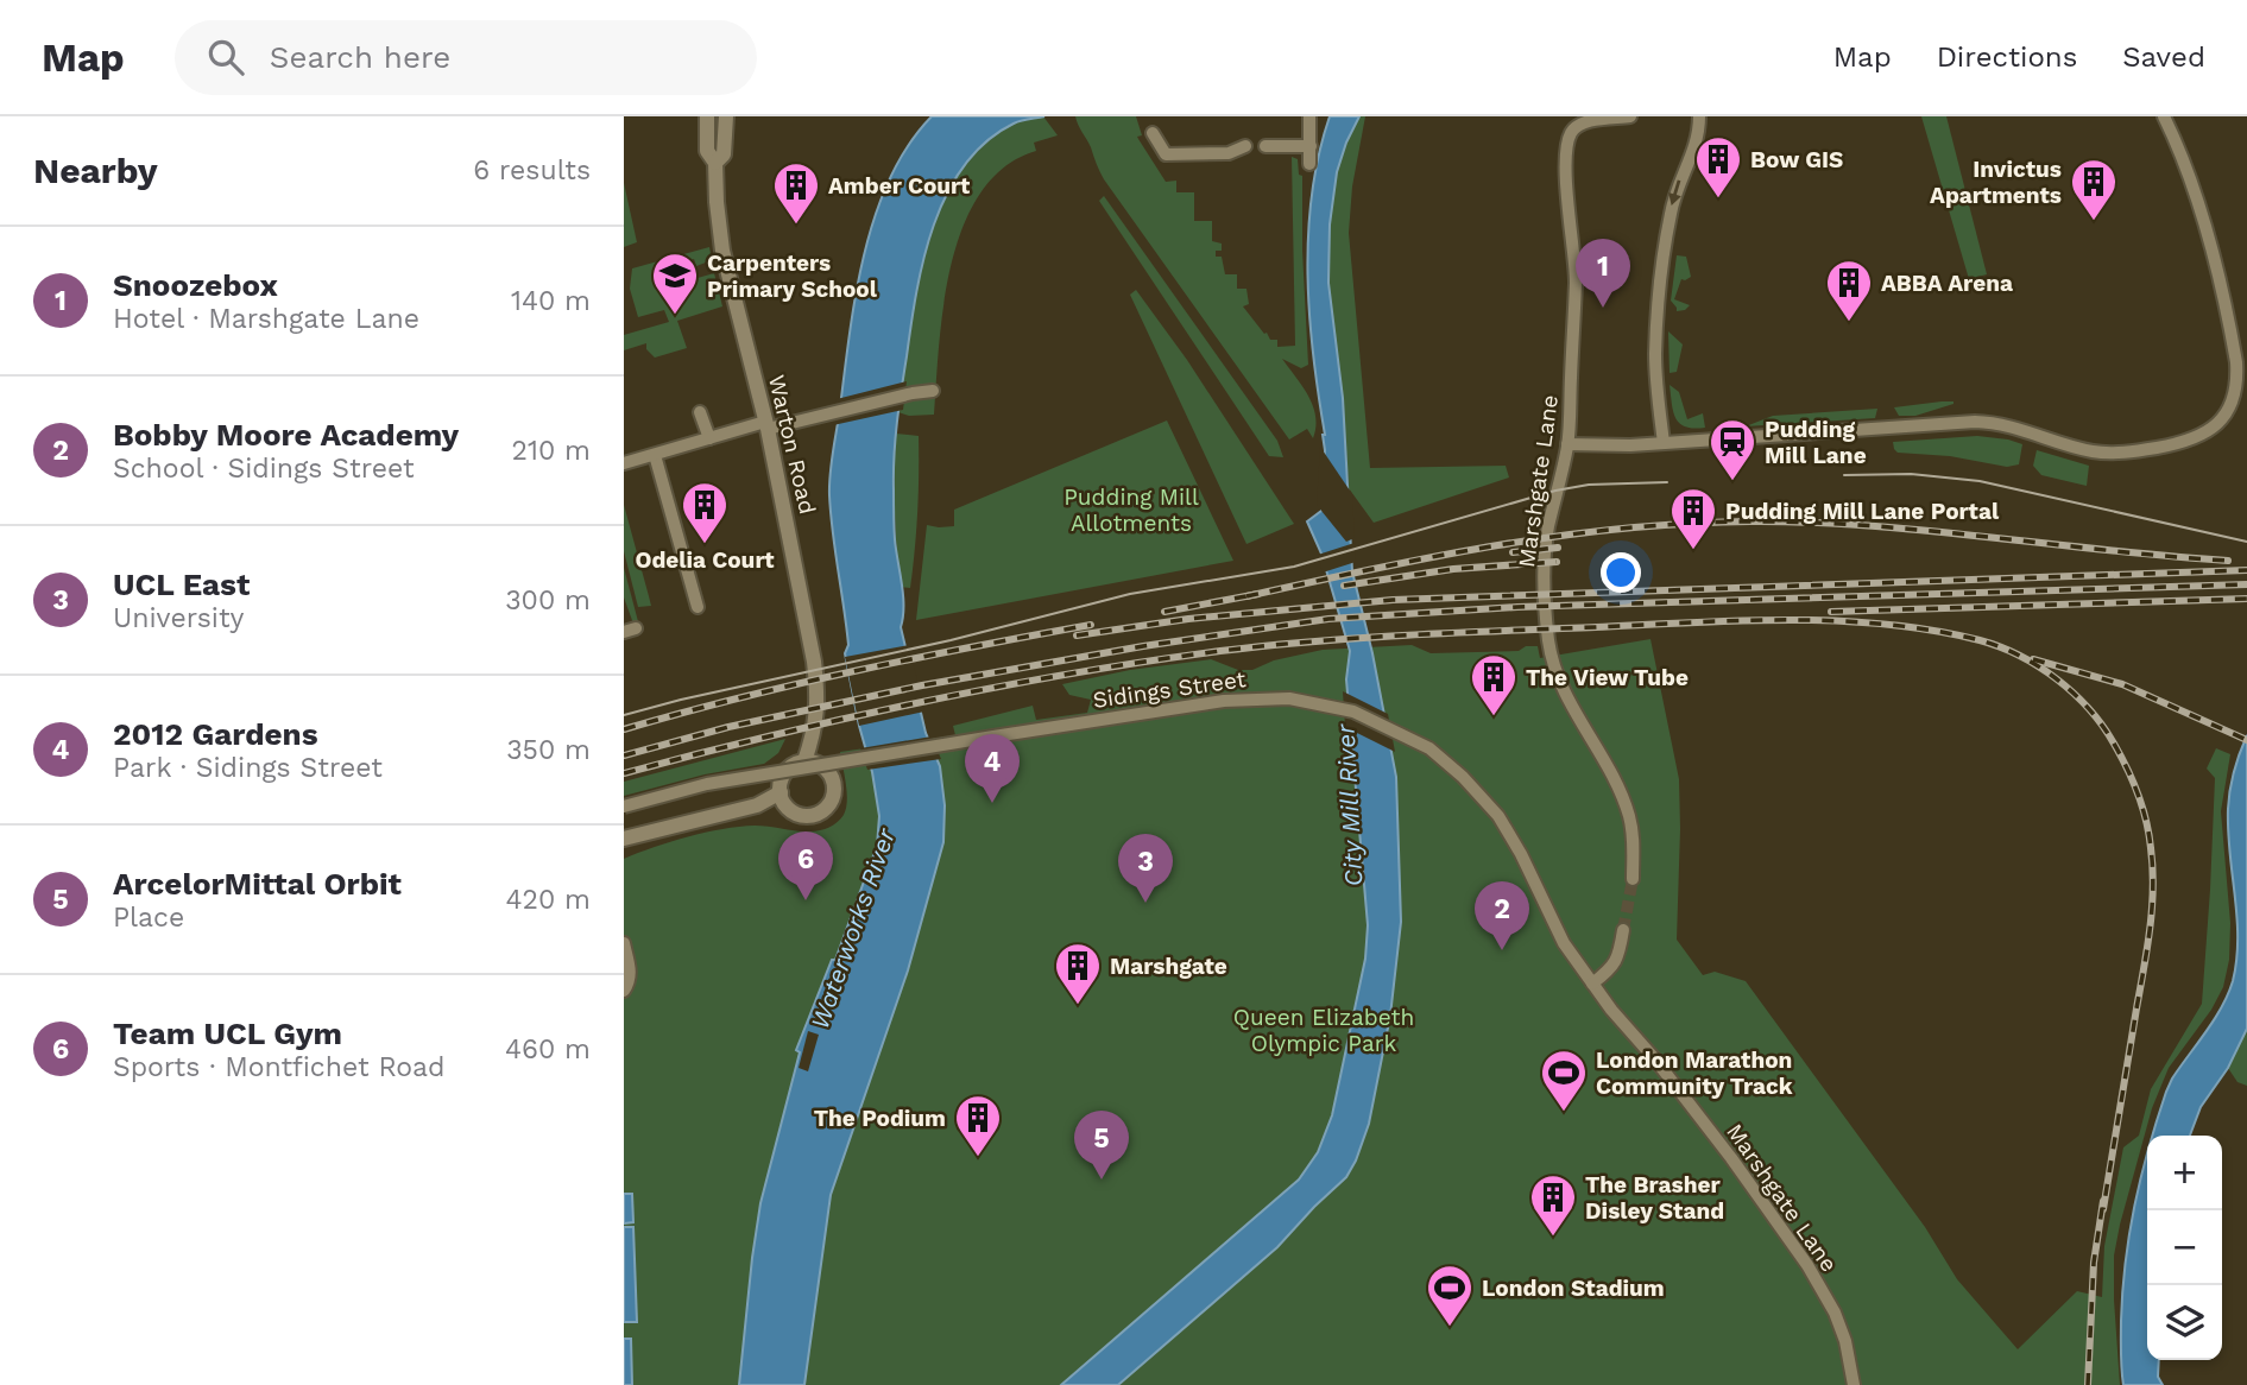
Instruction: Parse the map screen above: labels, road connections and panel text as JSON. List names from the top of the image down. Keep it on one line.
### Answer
{"streets":{"street":["Warton Road","Marshgate Lane","Sidings Street"]},"crossings":[["Marshgate Lane","Sidings Street"]],"water":["City Mill River","Waterworks River"],"parks":["Pudding Mill Allotments","Queen Elizabeth Olympic Park"],"places":{"building":["Bow GIS","Invictus Apartments","Amber Court","ABBA Arena","Odelia Court","Pudding Mill Lane Portal","The View Tube","Marshgate","The Podium","The Brasher Disley Stand"],"school or university":["Carpenters Primary School"],"station":["Pudding Mill Lane"],"sports":["London Marathon Community Track","London Stadium"]},"page":{"header":"Map","search":"Search here","nav":["Map","Directions","Saved"],"heading":["Nearby","6 results"],"list":[{"mark":"1","name":"Snoozebox","note":"Hotel · Marshgate Lane","value":"140 m"},{"mark":"2","name":"Bobby Moore Academy","note":"School · Sidings Street","value":"210 m"},{"mark":"3","name":"UCL East","note":"University","value":"300 m"},{"mark":"4","name":"2012 Gardens","note":"Park · Sidings Street","value":"350 m"},{"mark":"5","name":"ArcelorMittal Orbit","note":"Place","value":"420 m"},{"mark":"6","name":"Team UCL Gym","note":"Sports · Montfichet Road","value":"460 m"}],"pins":["1","4","6","3","2","5"],"map_buttons":["+","−"]}}
